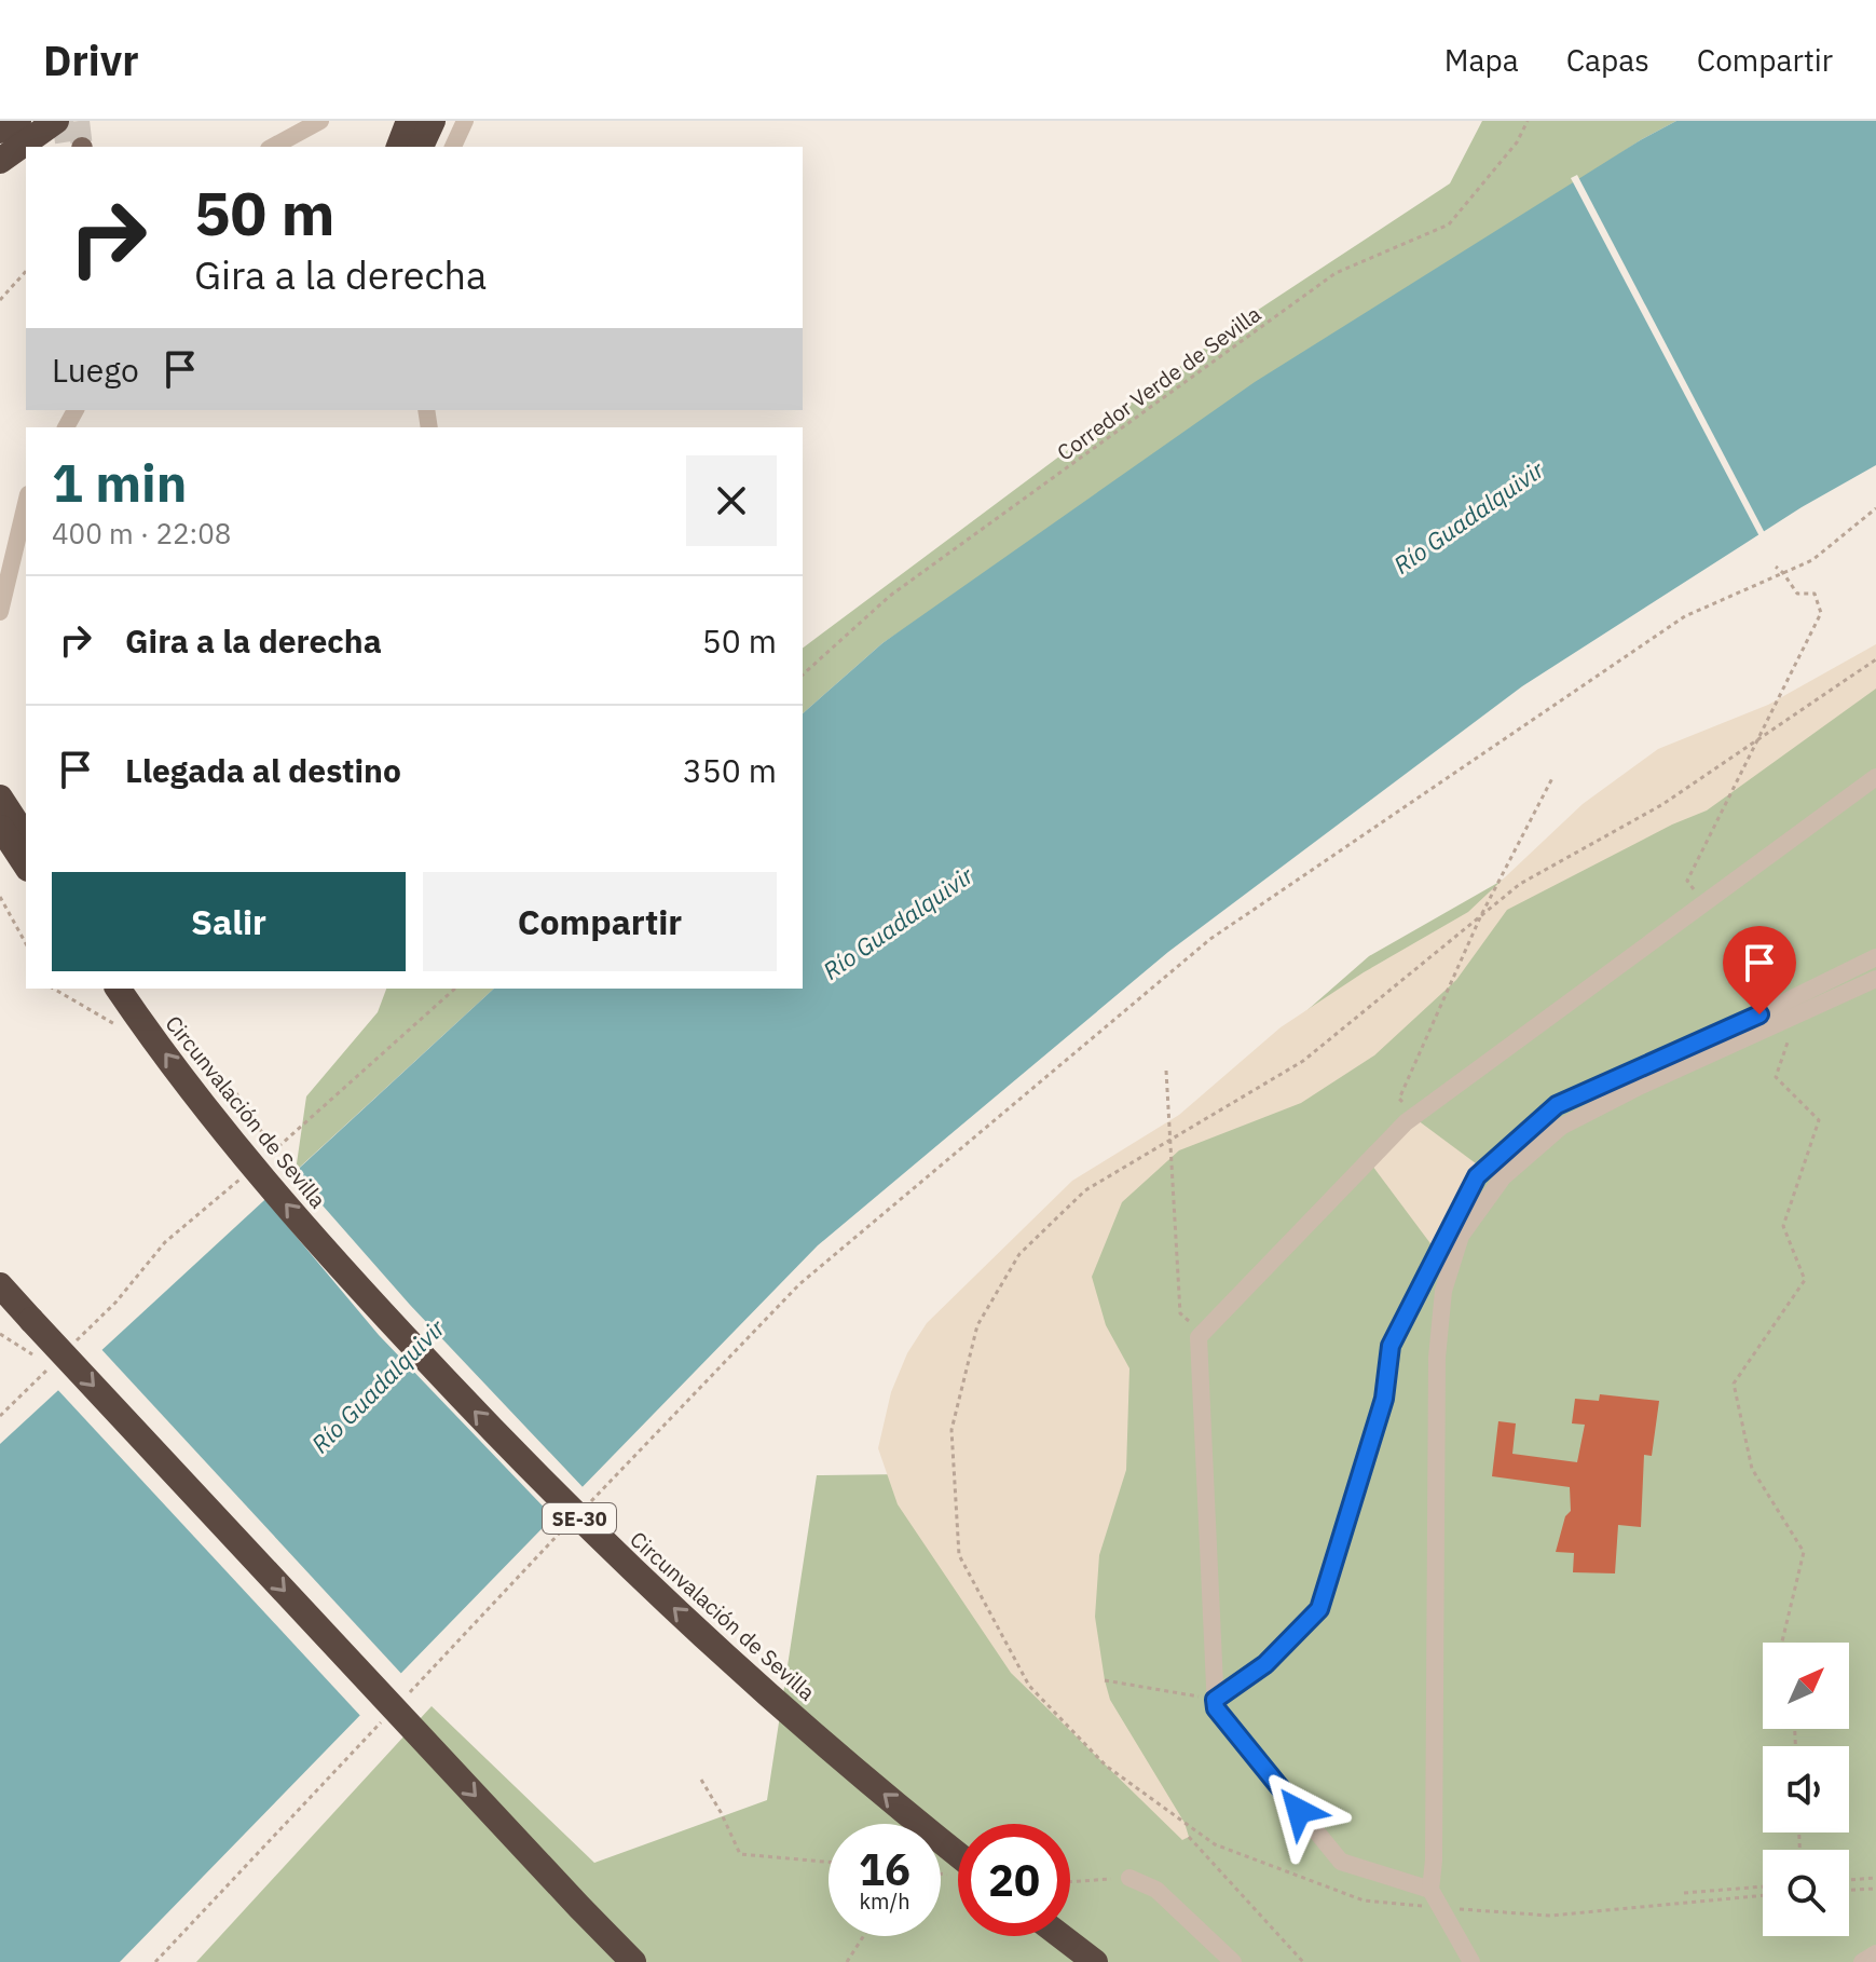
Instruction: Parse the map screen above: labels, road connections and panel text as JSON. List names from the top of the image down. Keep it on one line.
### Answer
{"streets":{"highway":["Circunvalación de Sevilla","SE-30"],"path":["Corredor Verde de Sevilla"]},"one_way":["Circunvalación de Sevilla"],"water":["Río Guadalquivir"],"north":"top right","page":{"header":"Drivr","nav":["Mapa","Capas","Compartir"],"turn":["50 m","Gira a la derecha"],"then":"Luego","heading":["1 min","400 m · 22:08"],"list":[{"name":"Gira a la derecha","value":"50 m"},{"name":"Llegada al destino","value":"350 m"}],"buttons":["Salir","Compartir"],"speed":"16 km/h","limit":"20"}}
